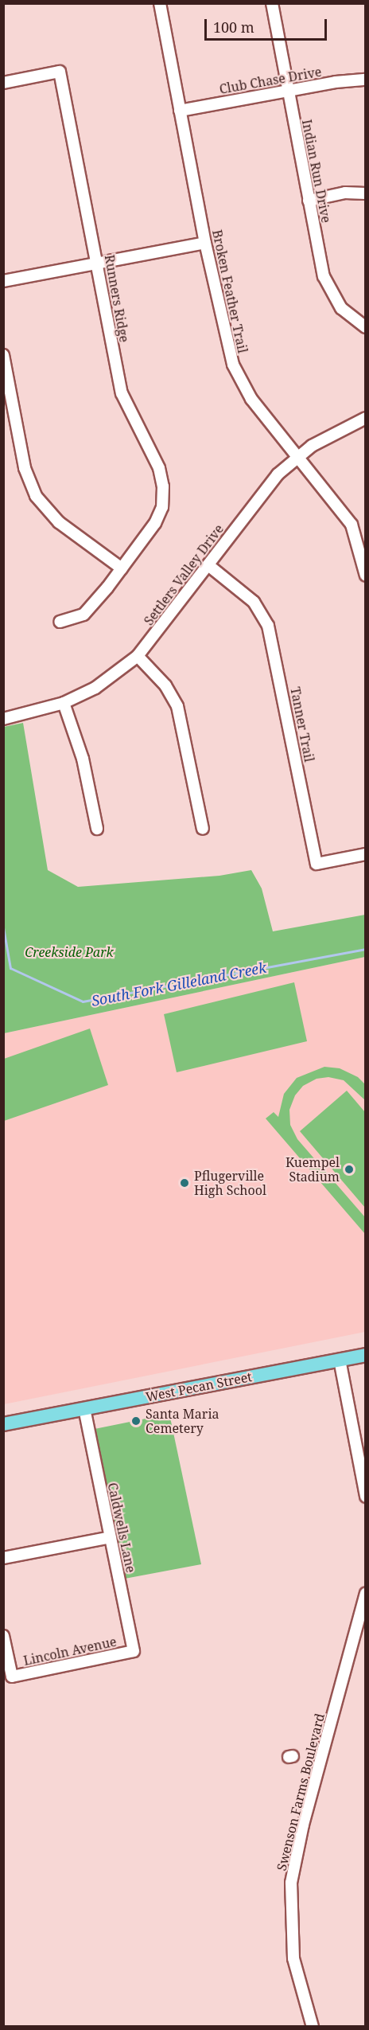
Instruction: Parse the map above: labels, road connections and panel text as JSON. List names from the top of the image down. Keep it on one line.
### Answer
{"streets":{"main road":["West Pecan Street"],"street":["Club Chase Drive","Indian Run Drive","Broken Feather Trail","Runners Ridge","Settlers Valley Drive","Tanner Trail","Caldwells Lane","Lincoln Avenue","Swenson Farms Boulevard"]},"crossings":[["Club Chase Drive","Indian Run Drive"],["Club Chase Drive","Broken Feather Trail"],["Broken Feather Trail","Settlers Valley Drive"],["Settlers Valley Drive","Tanner Trail"],["West Pecan Street","Caldwells Lane"],["Caldwells Lane","Lincoln Avenue"]],"water":["South Fork Gilleland Creek"],"parks":["Creekside Park"],"places":["Kuempel Stadium","Pflugerville High School","Santa Maria Cemetery"],"scale_bar":"100 m"}
